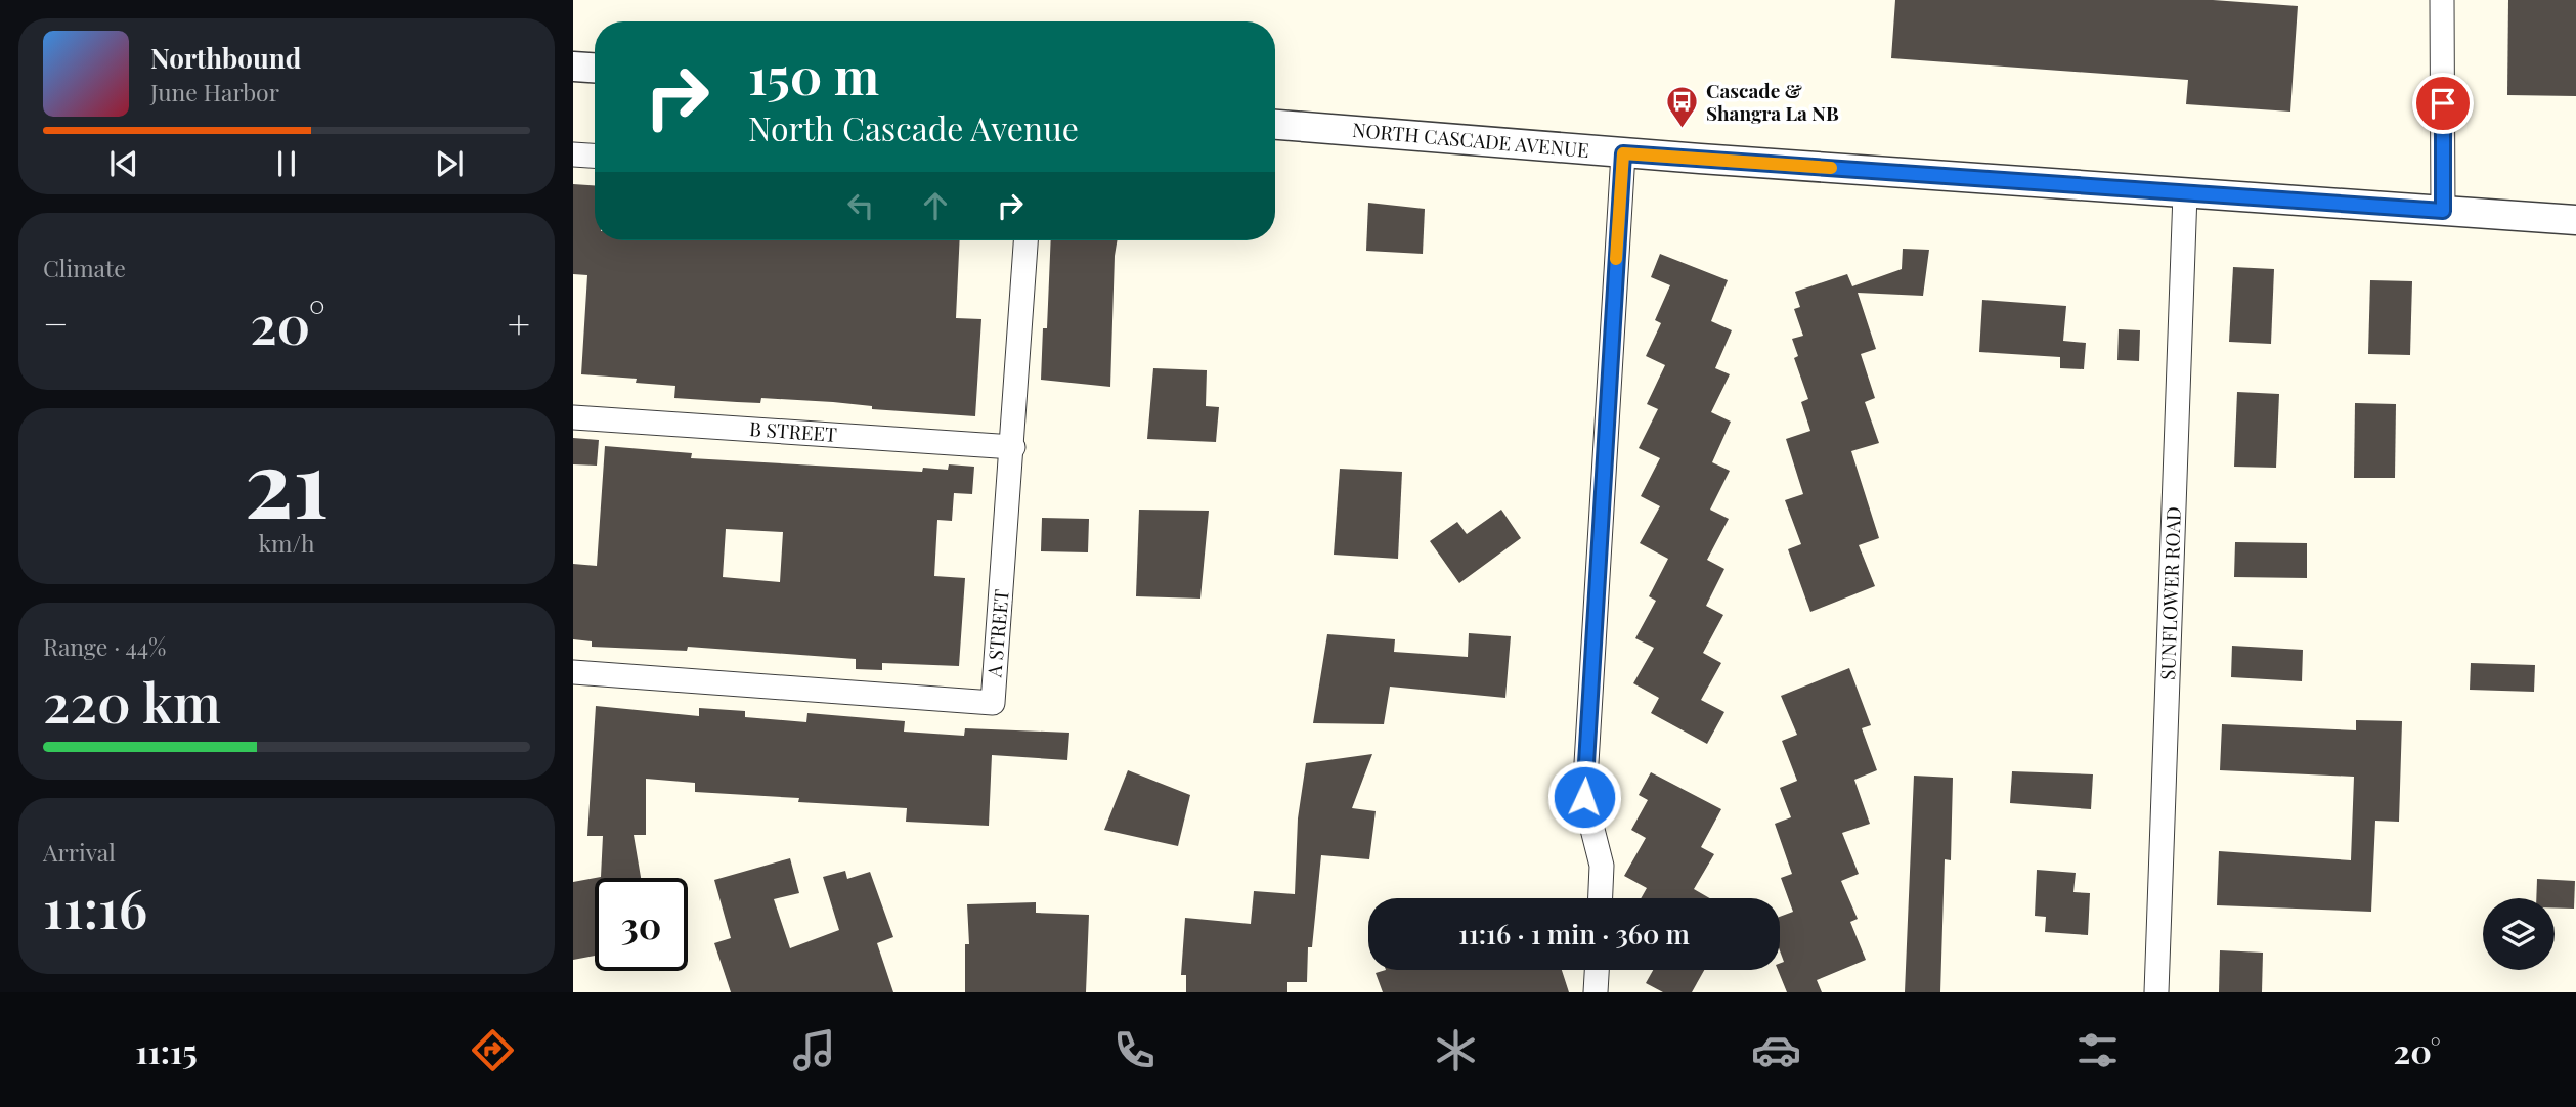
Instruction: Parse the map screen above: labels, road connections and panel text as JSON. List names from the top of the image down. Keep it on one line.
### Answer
{"streets":{"street":["NORTH CASCADE AVENUE","B STREET","SUNFLOWER ROAD","A STREET"]},"crossings":[["NORTH CASCADE AVENUE","SUNFLOWER ROAD"],["B STREET","A STREET"]],"places":{"bus stop":["Cascade & Shangra La NB"]},"page":{"turn":["150 m","North Cascade Avenue"],"song":["Northbound","June Harbor"],"tile":["Climate",["21","km/h"],["Range · 44%","220 km"],["Arrival","11:16"]],"heat":["−","20°","+"],"limit":"30","trip":"11:16 · 1 min · 360 m","tabs":["11:15","20°"]}}
